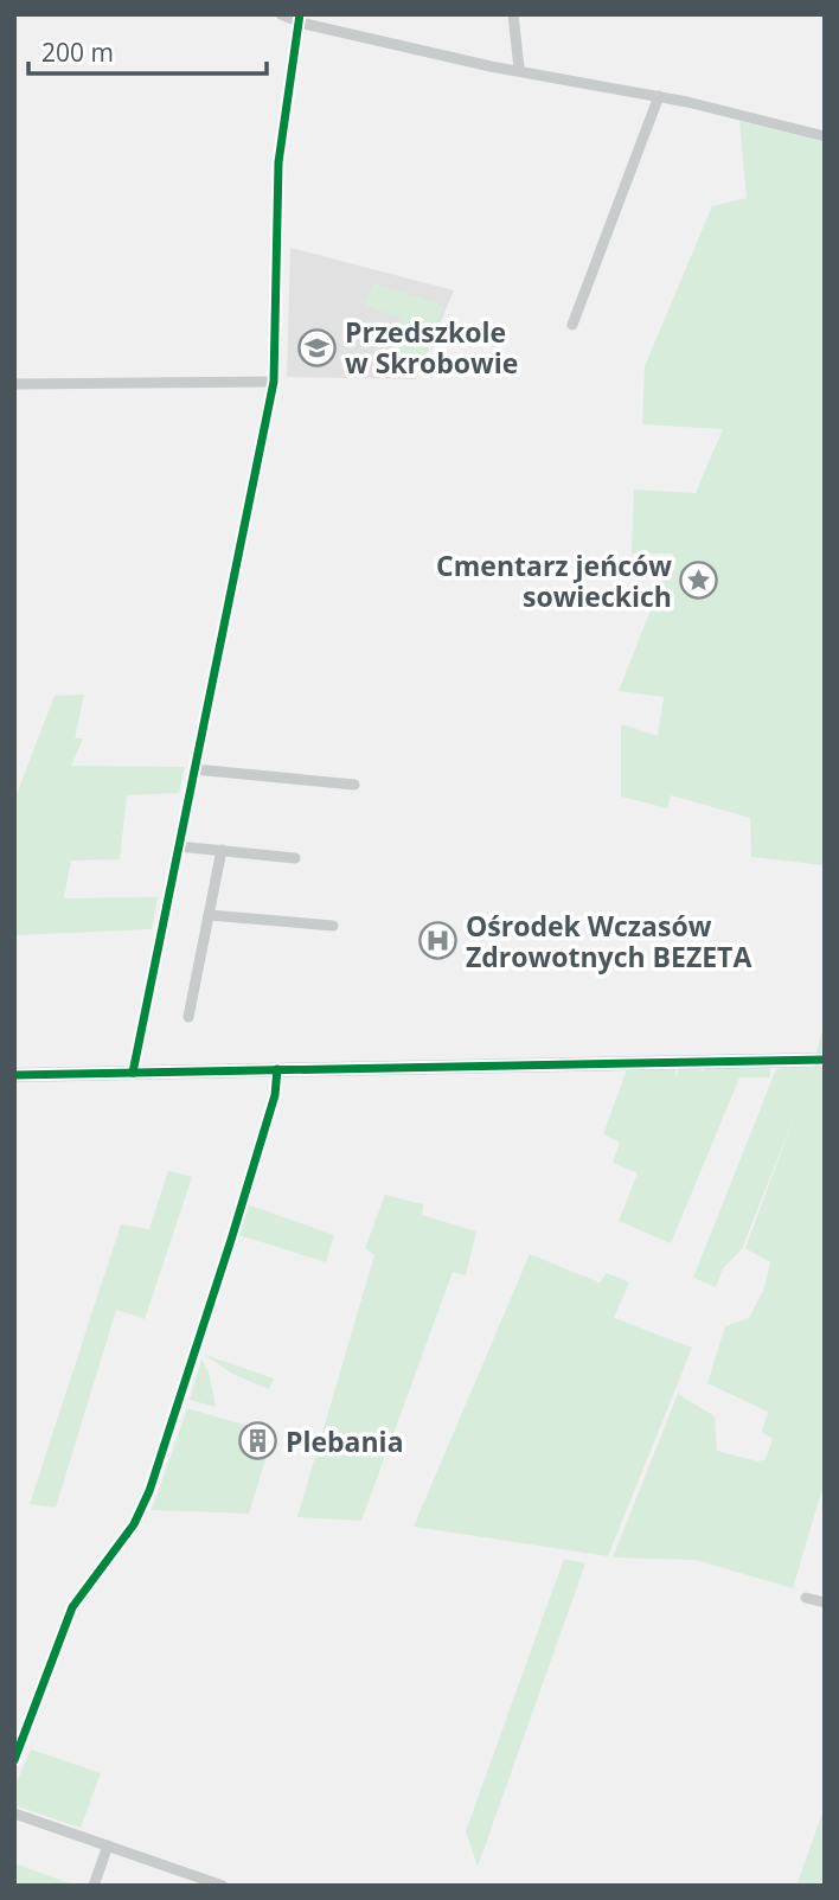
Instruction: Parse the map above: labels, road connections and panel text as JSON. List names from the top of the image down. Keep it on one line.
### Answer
{"places":{"school or university":["Przedszkole w Skrobowie"],"place":["Cmentarz jeńców sowieckich"],"hospital":["Ośrodek Wczasów Zdrowotnych BEZETA"],"building":["Plebania"]},"scale_bar":"200 m"}
